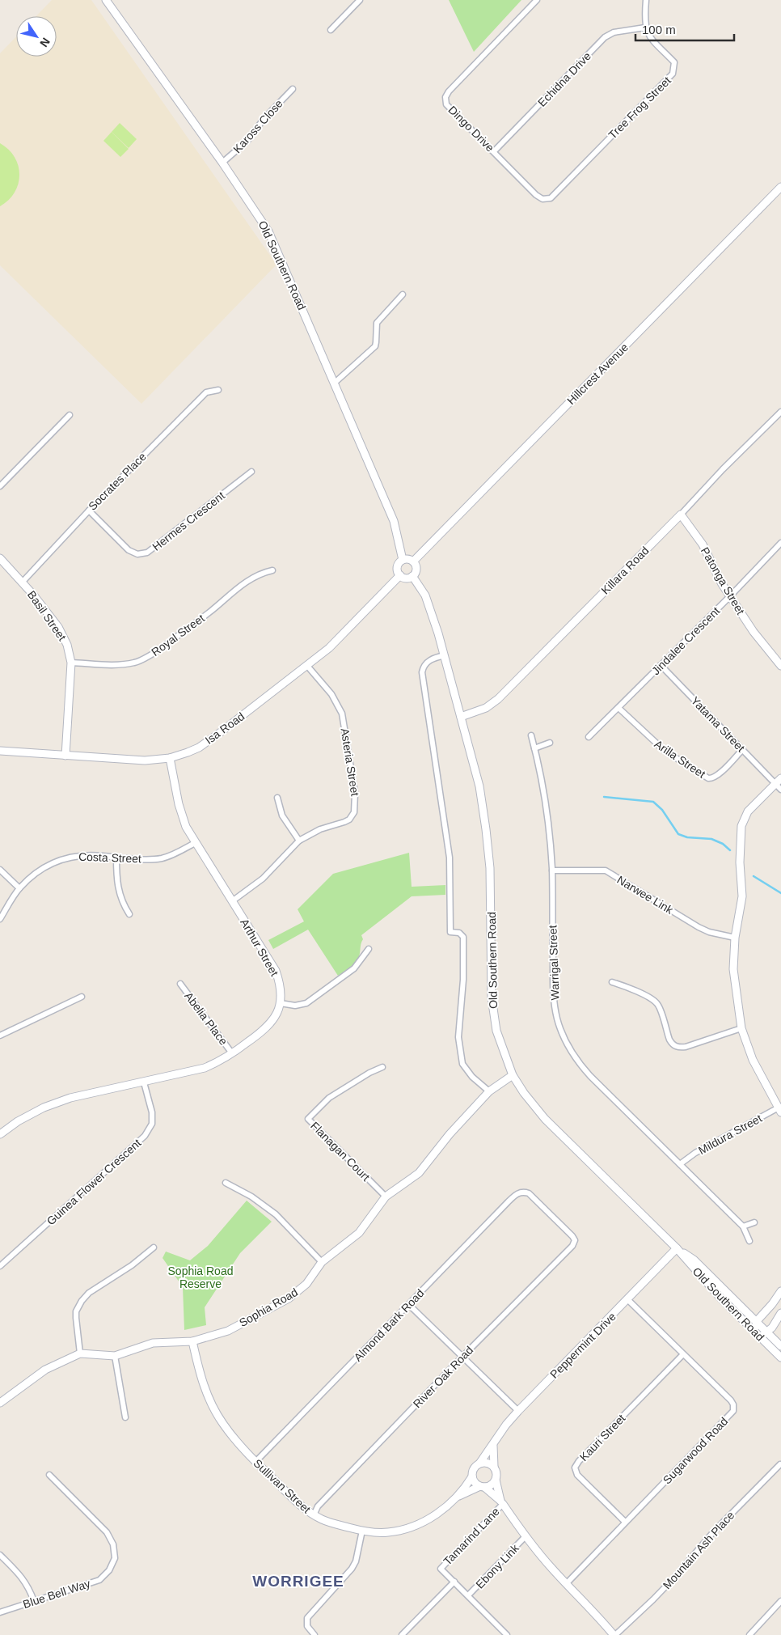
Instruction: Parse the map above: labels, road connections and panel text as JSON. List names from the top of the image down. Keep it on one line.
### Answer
{"streets":{"street":["Echidna Drive","Tree Frog Street","Kaross Close","Dingo Drive","Old Southern Road","Hillcrest Avenue","Socrates Place","Hermes Crescent","Killara Road","Patonga Street","Basil Street","Royal Street","Jindalee Crescent","Yatama Street","Isa Road","Arilla Street","Asteria Street","Costa Street","Narwee Link","Arthur Street","Warrigal Street","Abelia Place","Mildura Street","Flanagan Court","Guinea Flower Crescent","Sophia Road","Almond Bark Road","Peppermint Drive","River Oak Road","Kauri Street","Sugarwood Road","Sullivan Street","Tamarind Lane","Mountain Ash Place","Ebony Link","Blue Bell Way"]},"crossings":[["Echidna Drive","Tree Frog Street"],["Echidna Drive","Dingo Drive"],["Tree Frog Street","Dingo Drive"],["Kaross Close","Old Southern Road"],["Old Southern Road","Hillcrest Avenue"],["Old Southern Road","Killara Road"],["Old Southern Road","Isa Road"],["Old Southern Road","Sophia Road"],["Old Southern Road","Peppermint Drive"],["Hillcrest Avenue","Isa Road"],["Socrates Place","Hermes Crescent"],["Socrates Place","Basil Street"],["Killara Road","Patonga Street"],["Patonga Street","Jindalee Crescent"],["Basil Street","Royal Street"],["Basil Street","Isa Road"],["Jindalee Crescent","Yatama Street"],["Jindalee Crescent","Arilla Street"],["Yatama Street","Arilla Street"],["Isa Road","Asteria Street"],["Isa Road","Arthur Street"],["Asteria Street","Arthur Street"],["Costa Street","Arthur Street"],["Narwee Link","Warrigal Street"],["Arthur Street","Abelia Place"],["Arthur Street","Guinea Flower Crescent"],["Warrigal Street","Mildura Street"],["Flanagan Court","Sophia Road"],["Sophia Road","Sullivan Street"],["Almond Bark Road","River Oak Road"],["Almond Bark Road","Sullivan Street"],["Peppermint Drive","Sugarwood Road"],["Peppermint Drive","Sullivan Street"],["River Oak Road","Sullivan Street"],["Kauri Street","Sugarwood Road"]],"districts":["WORRIGEE"],"parks":["Sophia Road Reserve"],"scale_bar":"100 m","north":"bottom right"}
